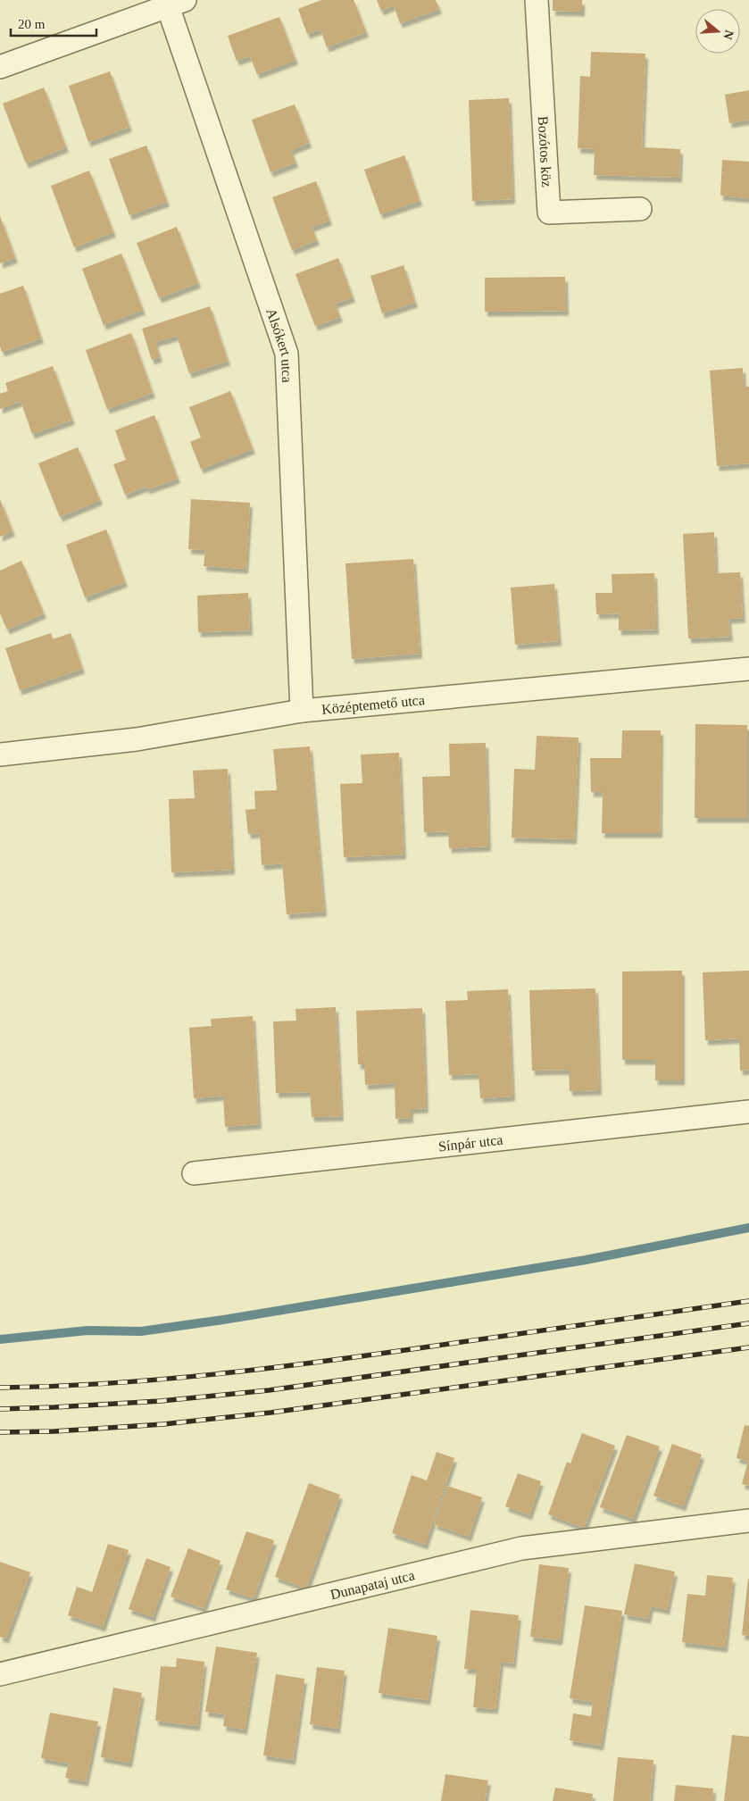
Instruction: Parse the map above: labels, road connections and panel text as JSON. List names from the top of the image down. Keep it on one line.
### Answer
{"streets":{"street":["Bozótos köz","Alsókert utca","Középtemető utca","Sínpár utca","Dunapataj utca"]},"crossings":[["Alsókert utca","Középtemető utca"]],"scale_bar":"20 m","north":"right"}
